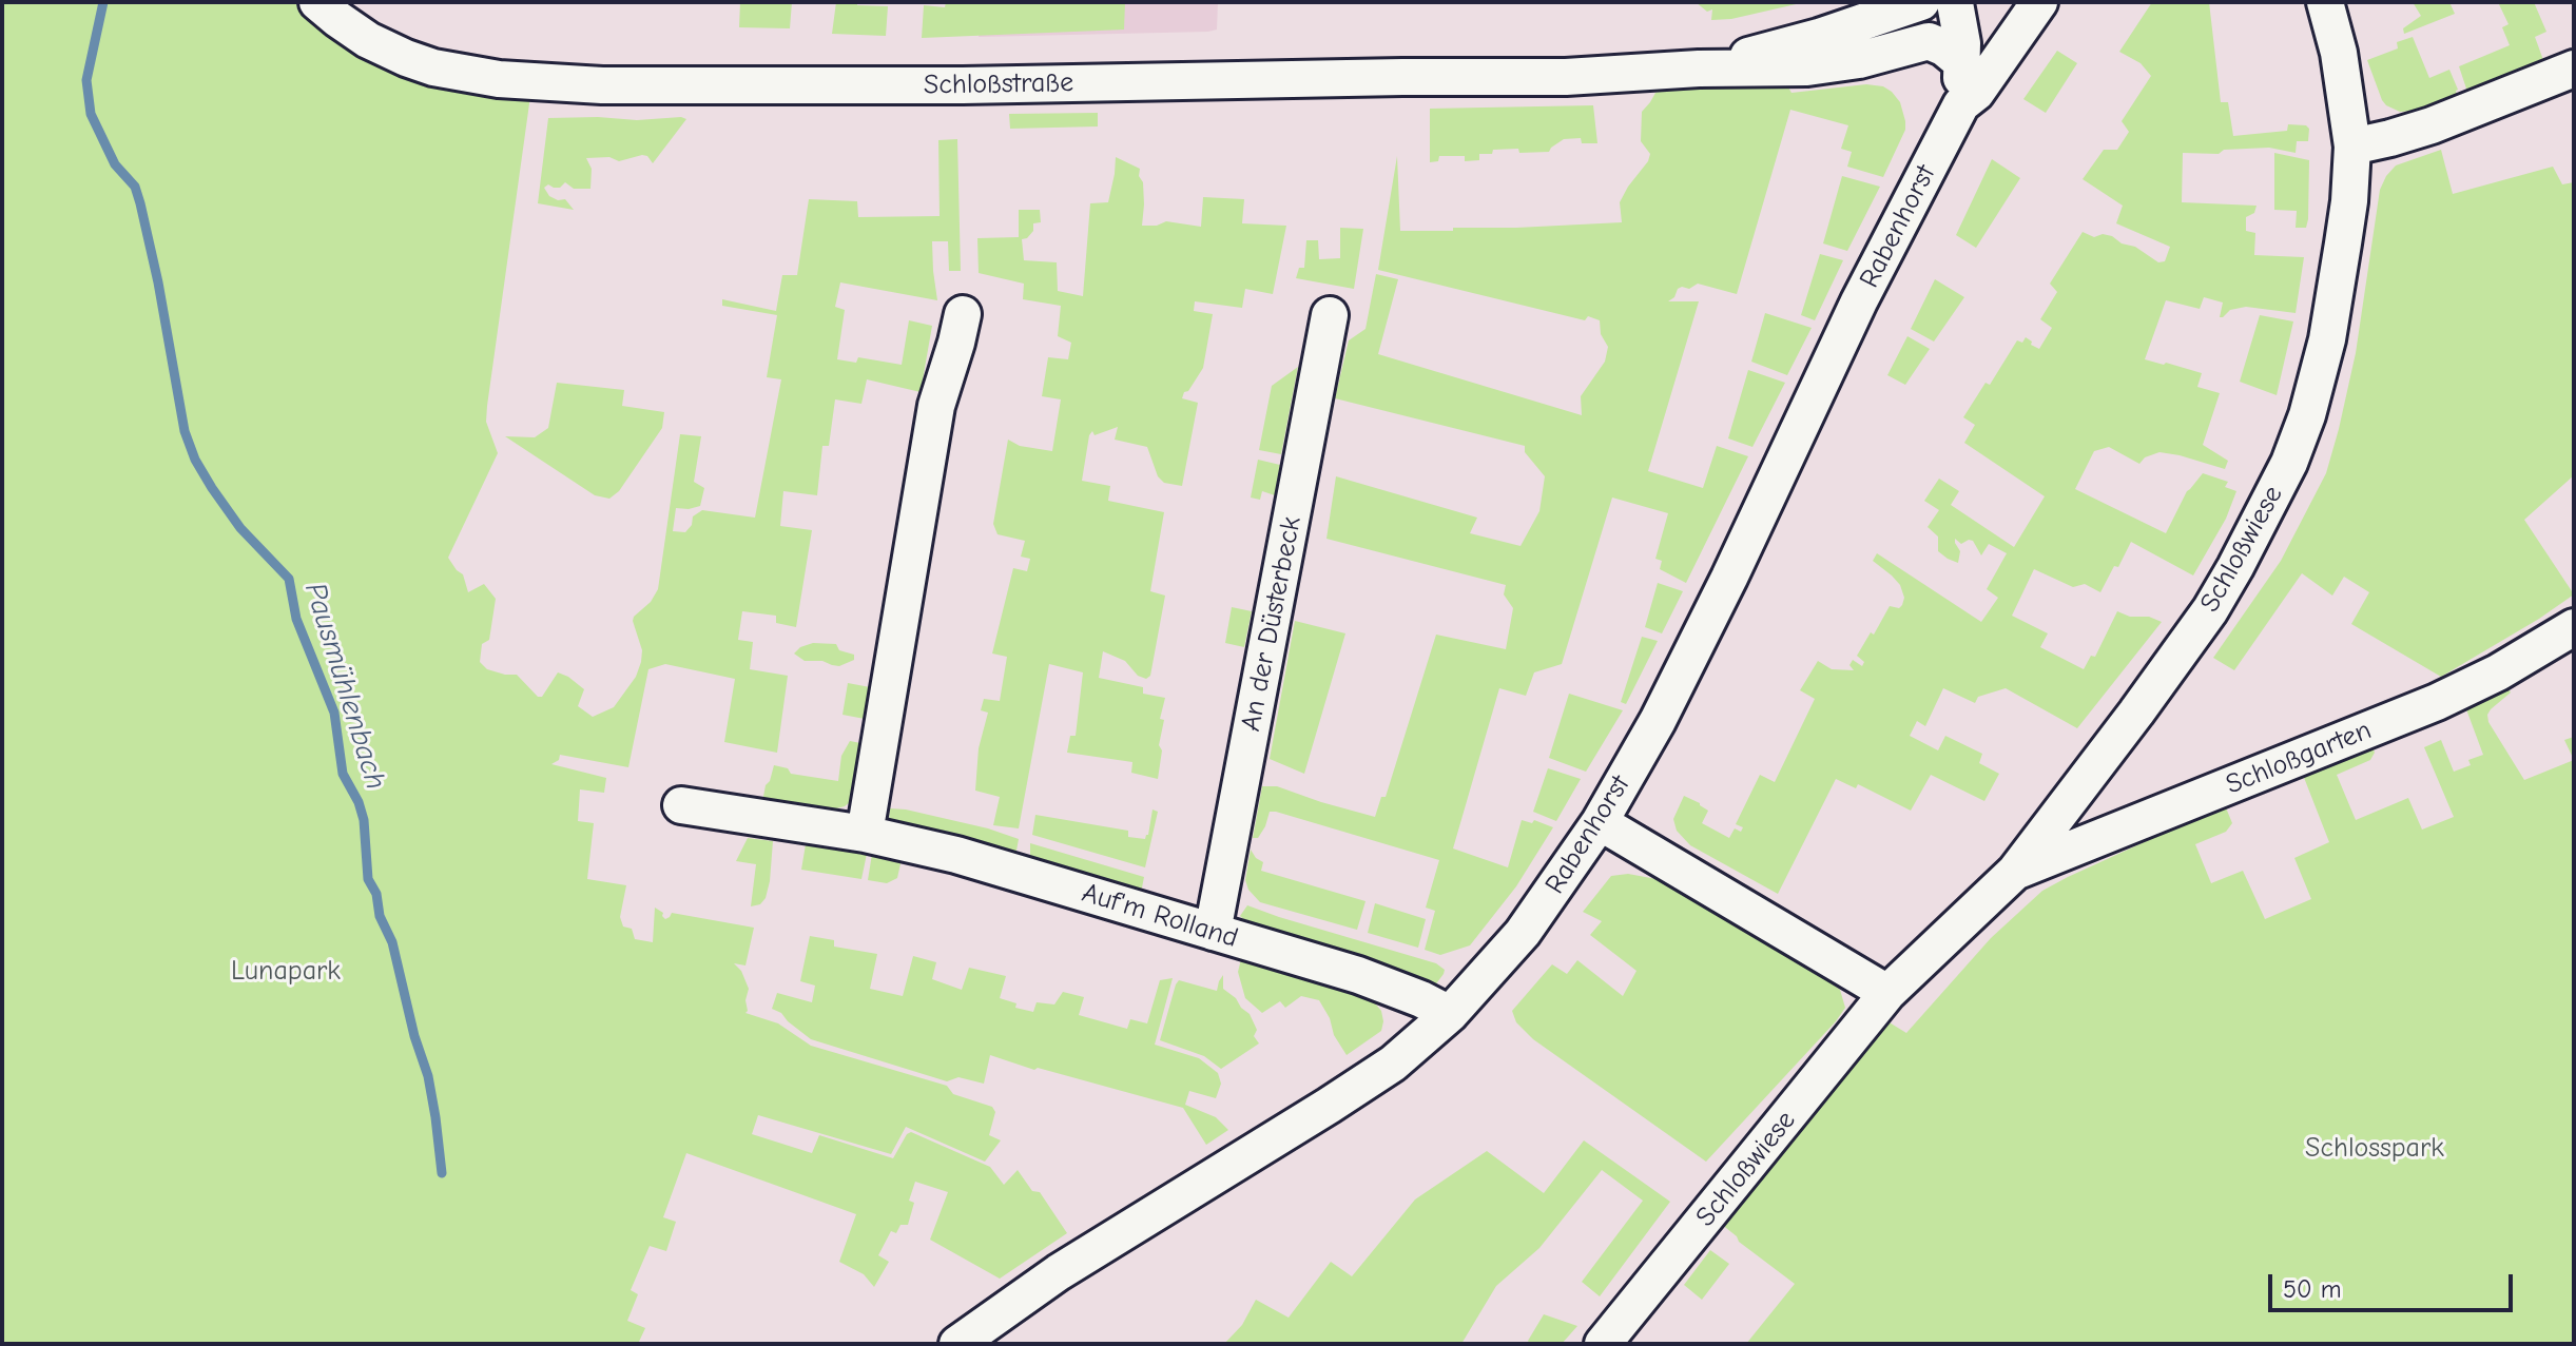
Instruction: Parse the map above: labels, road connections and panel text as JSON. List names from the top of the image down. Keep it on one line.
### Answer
{"streets":{"street":["Schloßstraße","Rabenhorst","Schloßwiese","An der Düsterbeck","Schloßgarten","Auf'm Rolland"]},"crossings":[["Schloßstraße","Rabenhorst"],["Rabenhorst","Auf'm Rolland"],["Schloßwiese","Schloßgarten"],["An der Düsterbeck","Auf'm Rolland"]],"water":["Pausmühlenbach"],"parks":["Lunapark","Schlosspark"],"scale_bar":"50 m"}
